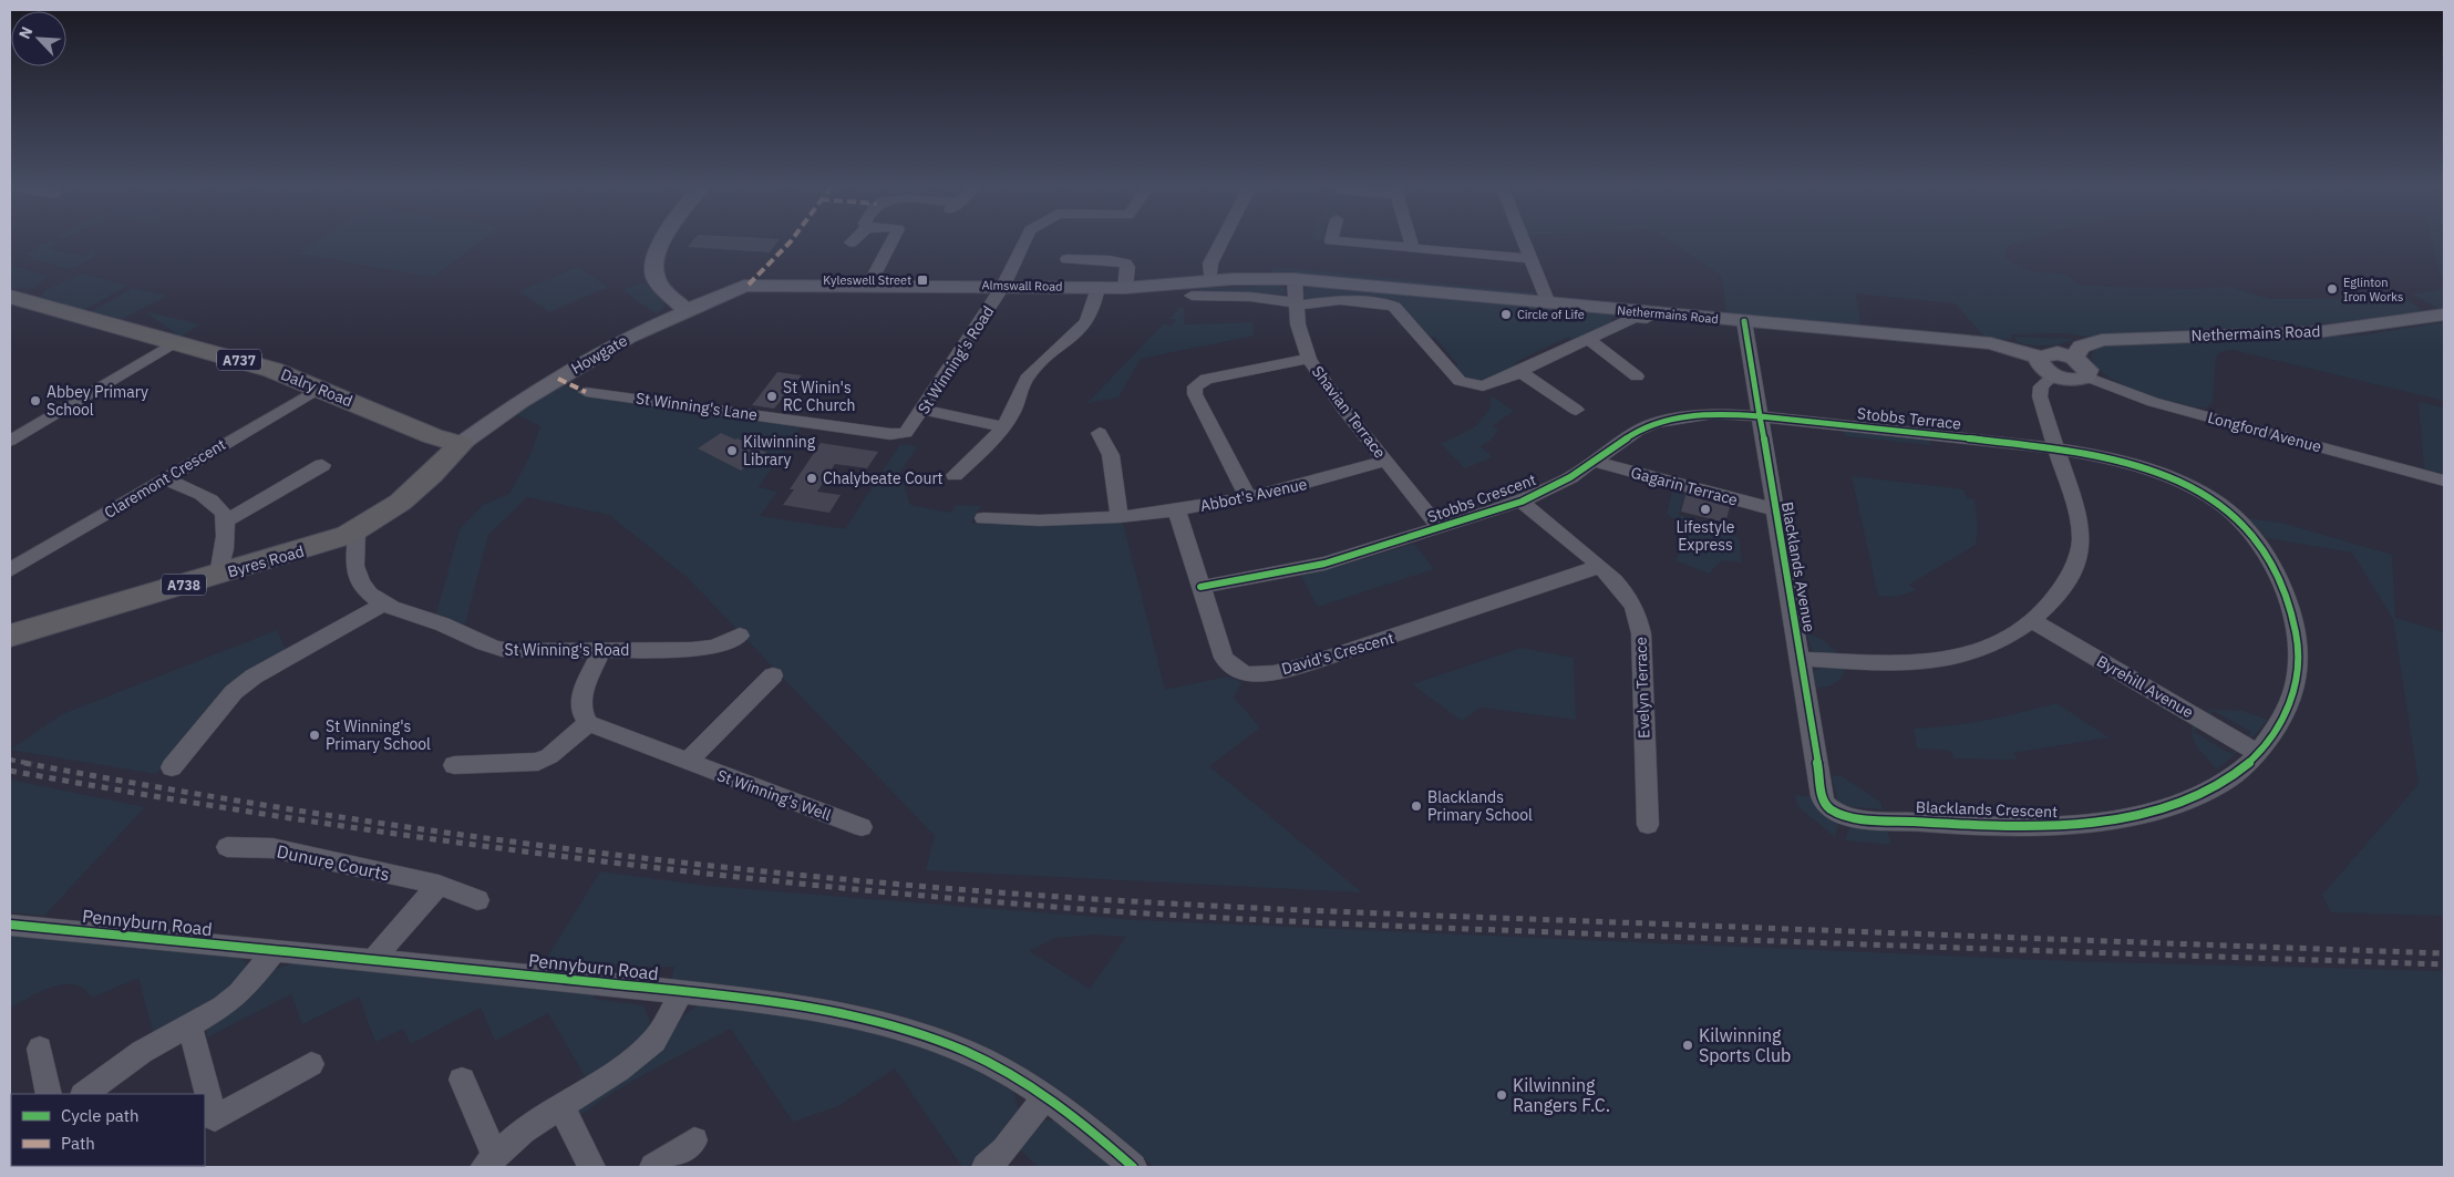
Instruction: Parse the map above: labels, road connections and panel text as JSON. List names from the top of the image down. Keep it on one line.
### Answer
{"streets":{"highway":["A737","Dalry Road","Byres Road","A738"],"main road":["Almswall Road","Nethermains Road","Howgate"],"street":["St Winning's Road","St Winning's Lane","Shavian Terrace","Stobbs Terrace","Longford Avenue","Claremont Crescent","Gagarin Terrace","Abbot's Avenue","Stobbs Crescent","Blacklands Avenue","David's Crescent","Byrehill Avenue","Evelyn Terrace","St Winning's Well","Blacklands Crescent","Dunure Courts","Pennyburn Road"]},"crossings":[["Almswall Road","Nethermains Road"],["Almswall Road","Howgate"],["Almswall Road","St Winning's Road"],["Almswall Road","Shavian Terrace"],["Nethermains Road","Shavian Terrace"],["Nethermains Road","Blacklands Avenue"],["Howgate","Dalry Road"],["Howgate","Byres Road"],["St Winning's Road","St Winning's Lane"],["St Winning's Road","Byres Road"],["Dalry Road","Claremont Crescent"],["Dalry Road","Byres Road"],["Shavian Terrace","Abbot's Avenue"],["Shavian Terrace","Stobbs Crescent"],["Stobbs Terrace","Stobbs Crescent"],["Stobbs Terrace","Blacklands Avenue"],["Stobbs Terrace","Blacklands Crescent"],["Gagarin Terrace","Stobbs Crescent"],["Gagarin Terrace","Blacklands Avenue"],["Abbot's Avenue","David's Crescent"],["Stobbs Crescent","Blacklands Avenue"],["Stobbs Crescent","David's Crescent"],["Stobbs Crescent","Evelyn Terrace"],["Blacklands Avenue","Blacklands Crescent"],["David's Crescent","Evelyn Terrace"],["Byrehill Avenue","Blacklands Crescent"]],"places":{"transit":["Kyleswell Street"],"other":["Eglinton Iron Works","Circle of Life","St Winin's RC Church","Abbey Primary School","Kilwinning Library","Chalybeate Court","Lifestyle Express","St Winning's Primary School","Blacklands Primary School","Kilwinning Sports Club","Kilwinning Rangers F.C."]},"legend":["Cycle path","Path"],"north":"top left"}
